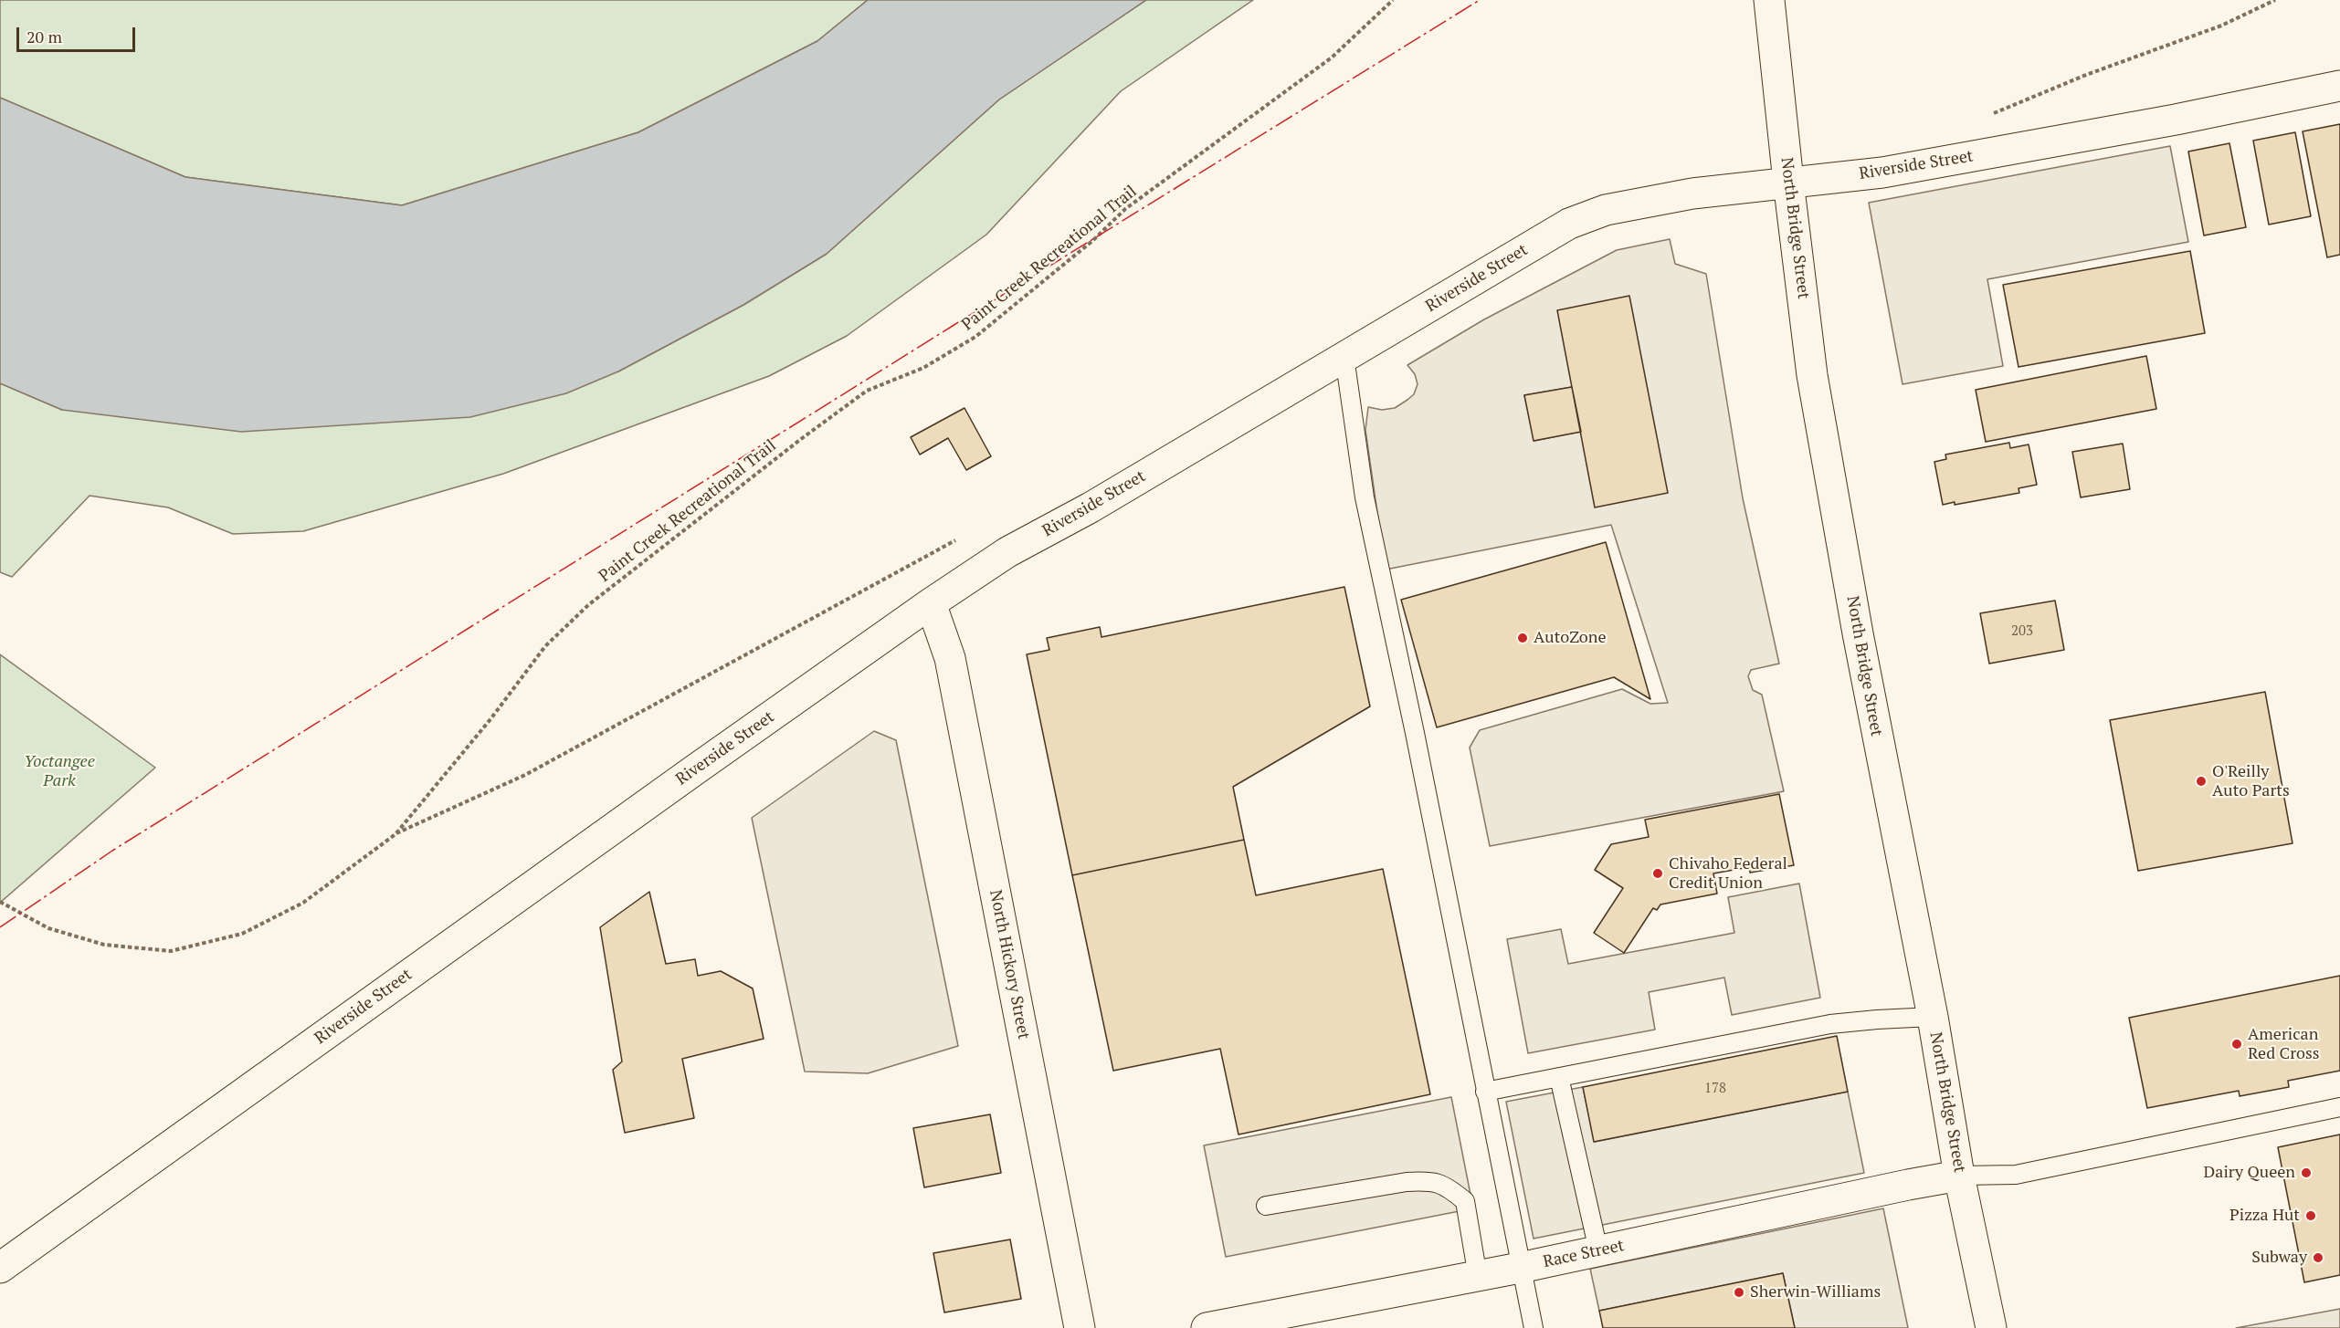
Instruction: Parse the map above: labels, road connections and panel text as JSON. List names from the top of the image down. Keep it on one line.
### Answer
{"streets":{"street":["Riverside Street","North Bridge Street","North Hickory Street","Race Street"],"path":["Paint Creek Recreational Trail"]},"crossings":[["Riverside Street","North Bridge Street"],["Riverside Street","North Hickory Street"],["North Bridge Street","Race Street"]],"parks":["Yoctangee Park"],"places":["AutoZone","O'Reilly Auto Parts","Chivaho Federal Credit Union","American Red Cross","Dairy Queen","Pizza Hut","Subway","Sherwin-Williams"],"house_numbers":["203","178"],"scale_bar":"20 m"}
